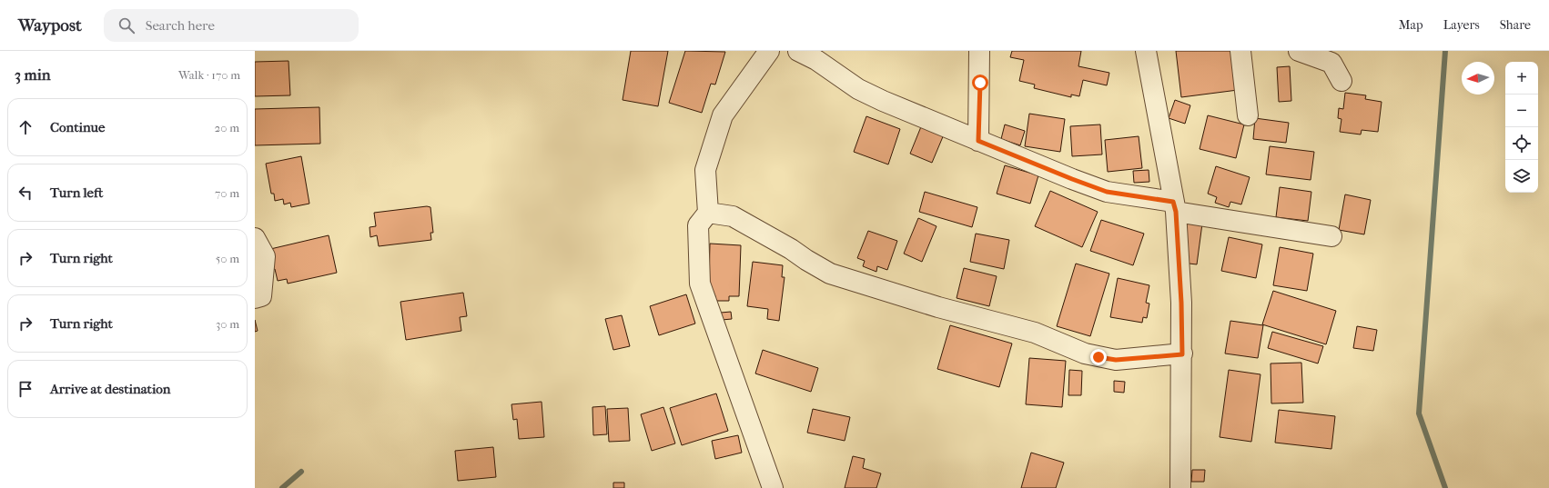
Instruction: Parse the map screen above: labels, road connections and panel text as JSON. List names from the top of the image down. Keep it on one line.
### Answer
{"north":"left","page":{"header":"Waypost","search":"Search here","nav":["Map","Layers","Share"],"heading":["3 min","Walk · 170 m"],"map_buttons":["+","−"],"list":[["Continue","20 m"],["Turn left","70 m"],["Turn right","50 m"],["Turn right","30 m"],"Arrive at destination"]}}
